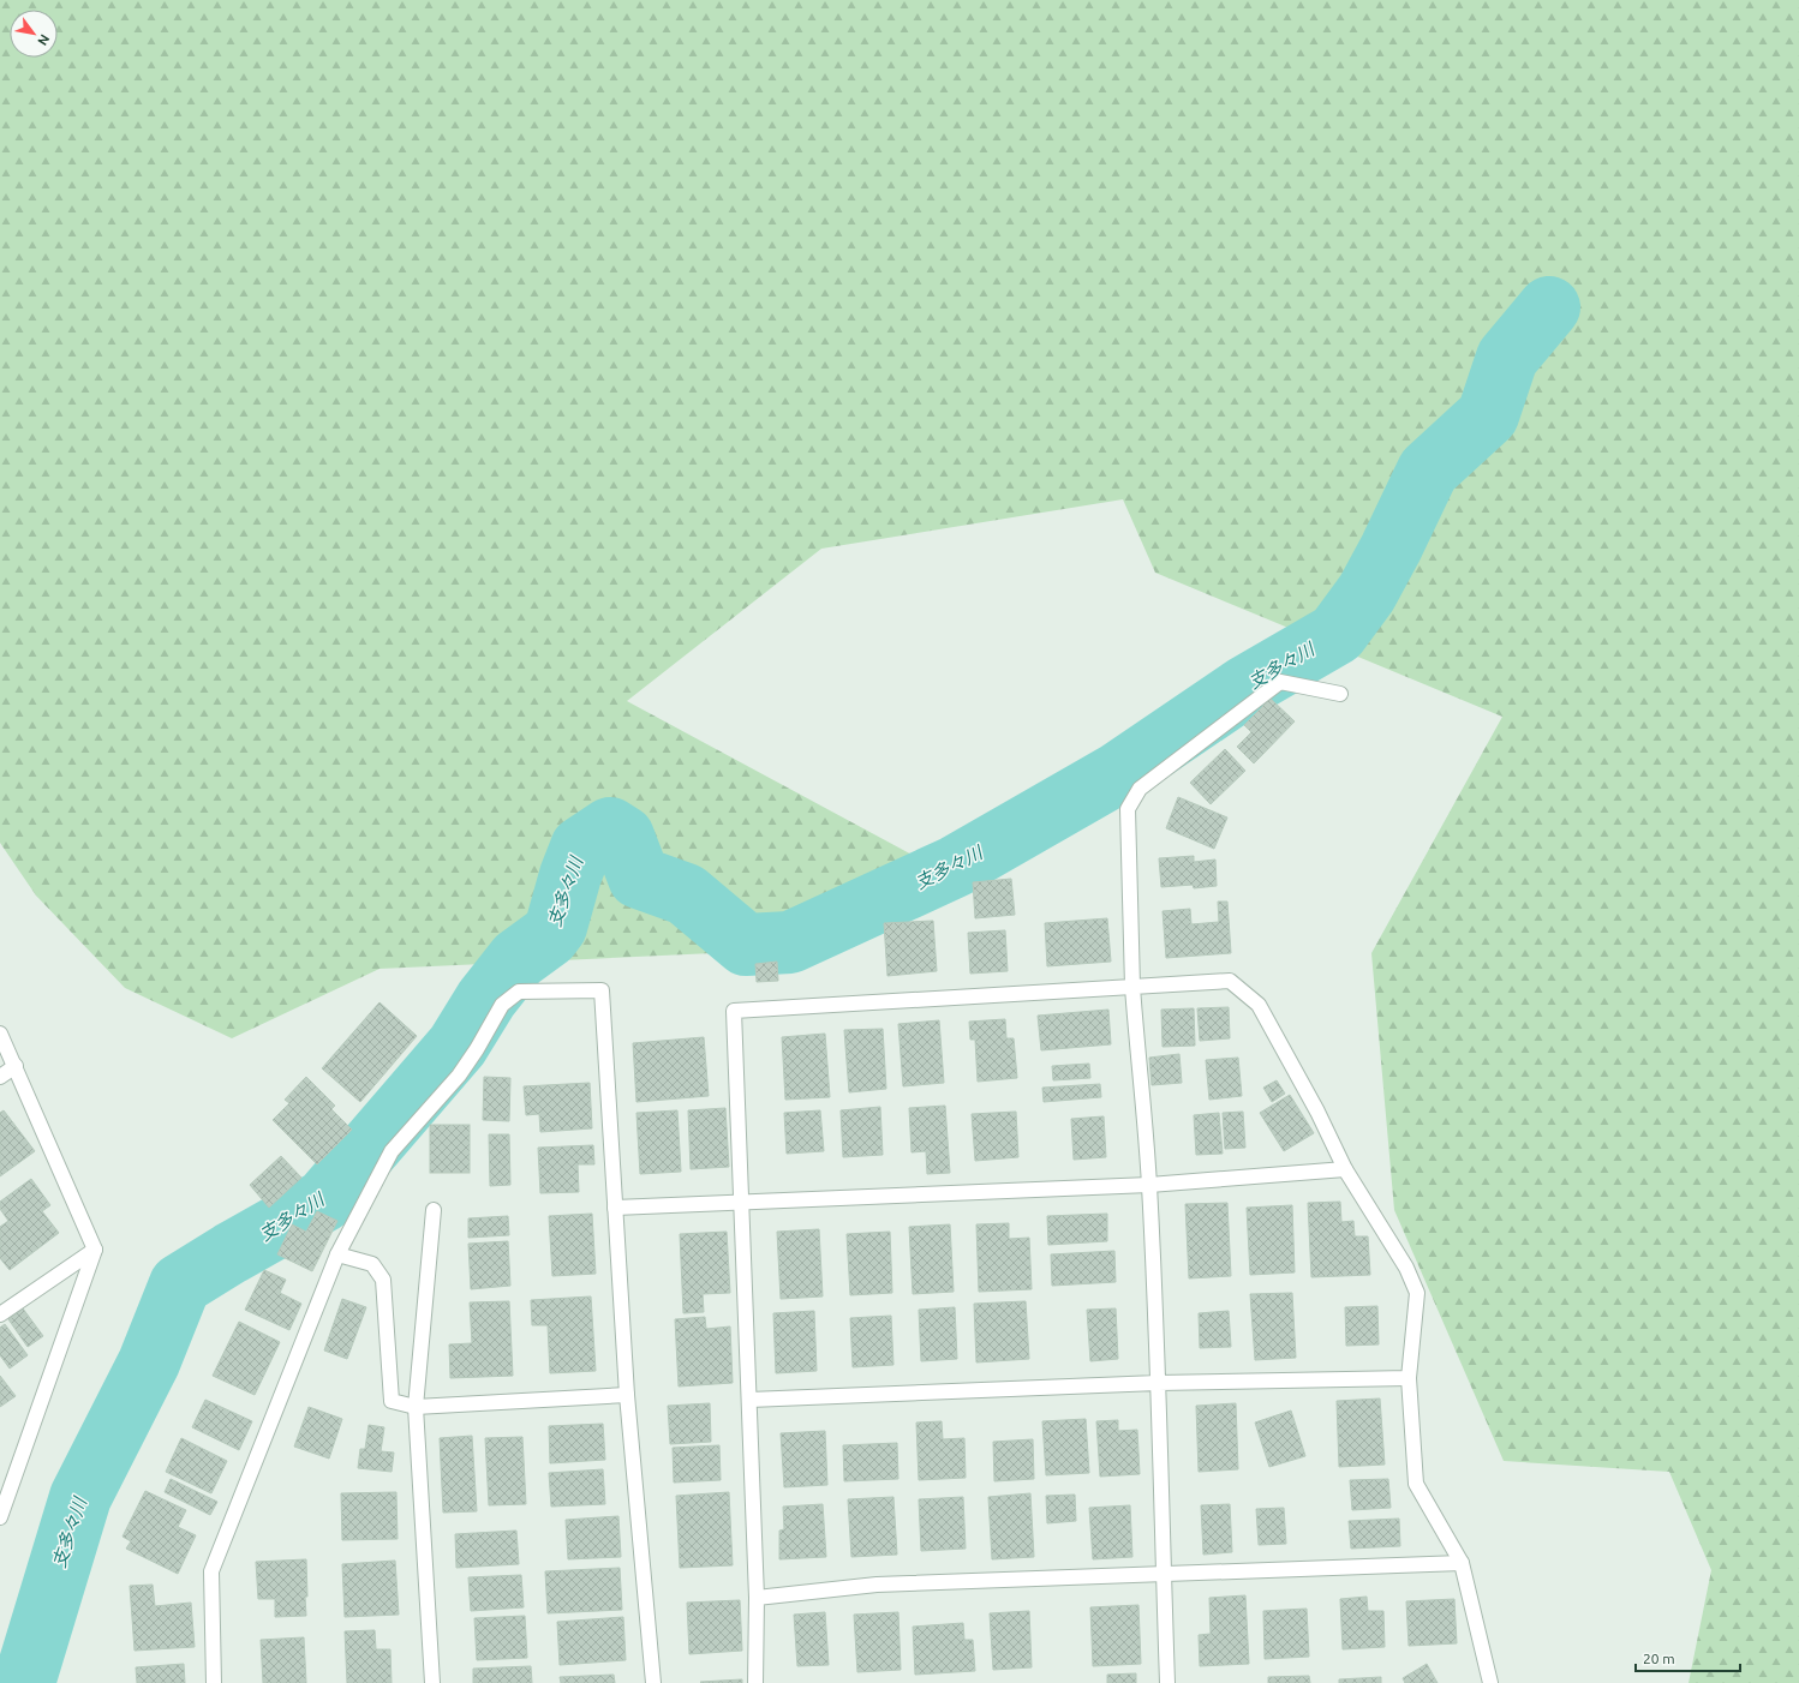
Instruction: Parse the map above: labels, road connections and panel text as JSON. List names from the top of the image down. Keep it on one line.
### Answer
{"water":["支多々川"],"scale_bar":"20 m","north":"bottom right"}
